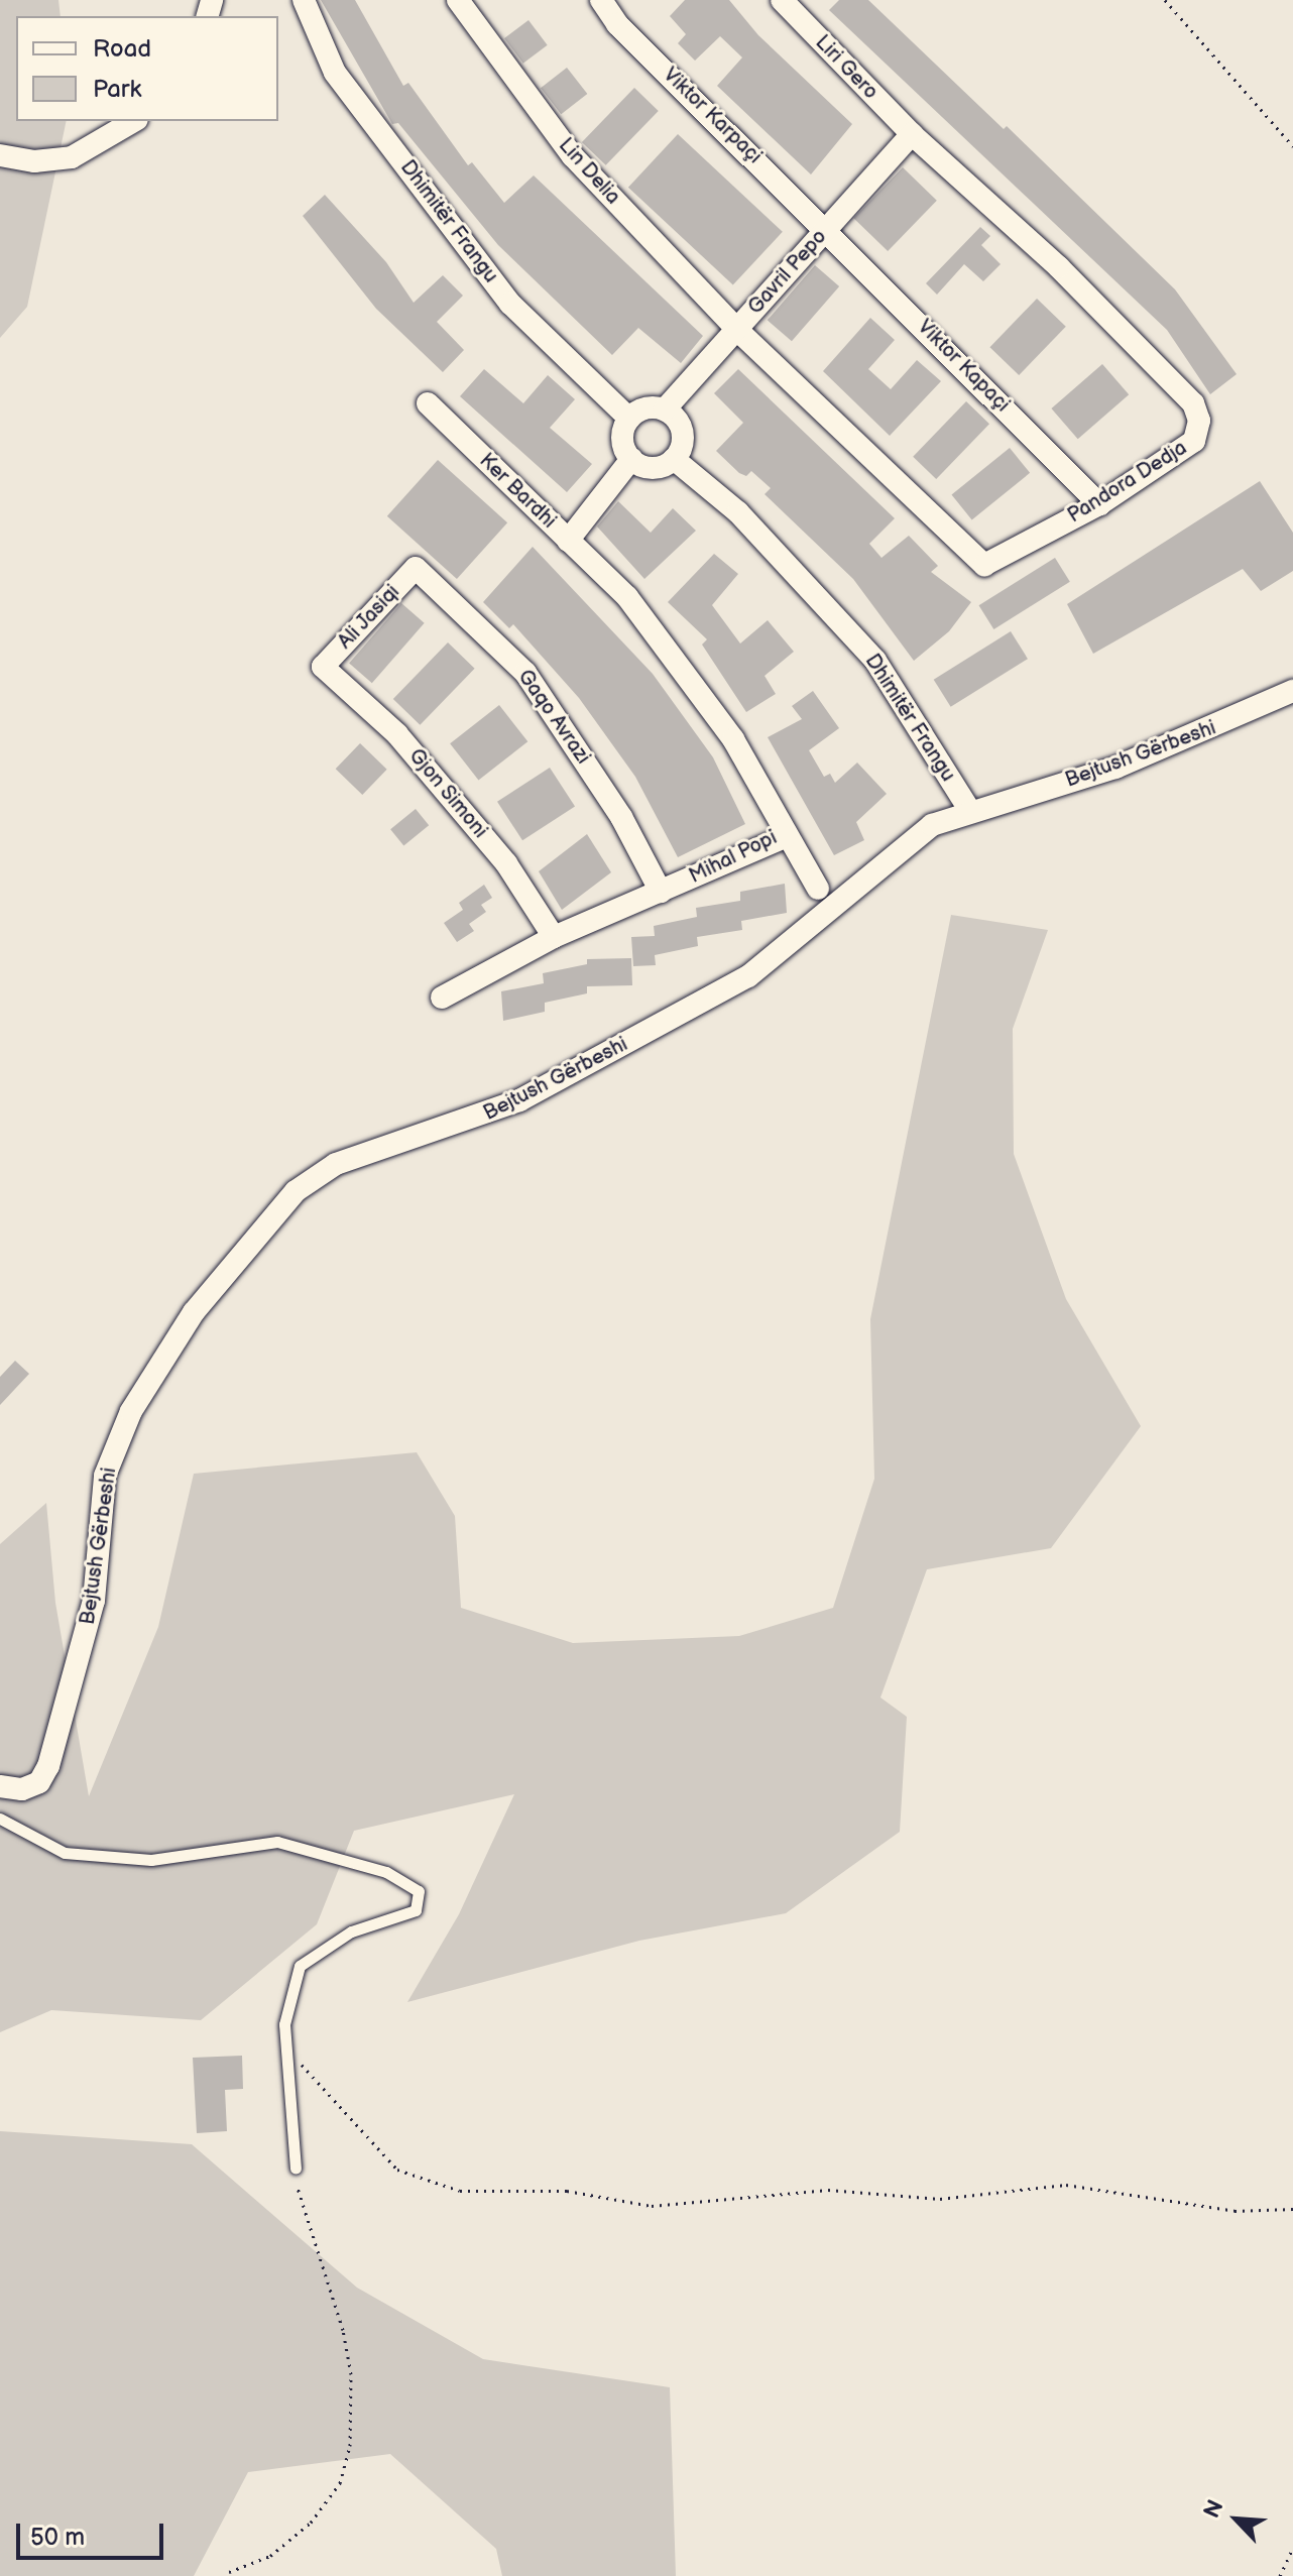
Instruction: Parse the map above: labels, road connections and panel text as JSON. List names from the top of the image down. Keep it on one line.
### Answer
{"streets":{"street":["Liri Gero","Viktor Karpaçi","Lin Delia","Dhimitër Frangu","Gavril Pepo","Viktor Kapaçi","Pandora Dedja","Ker Bardhi","Ali Jasiqi","Gaqo Avrazi","Bejtush Gërbeshi","Gjon Simoni","Mihal Popi"]},"crossings":[["Liri Gero","Gavril Pepo"],["Liri Gero","Pandora Dedja"],["Viktor Karpaçi","Gavril Pepo"],["Viktor Karpaçi","Viktor Kapaçi"],["Lin Delia","Gavril Pepo"],["Lin Delia","Pandora Dedja"],["Dhimitër Frangu","Gavril Pepo"],["Dhimitër Frangu","Ker Bardhi"],["Dhimitër Frangu","Bejtush Gërbeshi"],["Gavril Pepo","Viktor Kapaçi"],["Gavril Pepo","Pandora Dedja"],["Gavril Pepo","Ker Bardhi"],["Viktor Kapaçi","Pandora Dedja"],["Ker Bardhi","Mihal Popi"],["Ali Jasiqi","Gaqo Avrazi"],["Ali Jasiqi","Gjon Simoni"],["Gaqo Avrazi","Mihal Popi"],["Gjon Simoni","Mihal Popi"]],"legend":["Road","Park"],"scale_bar":"50 m","north":"top left"}
